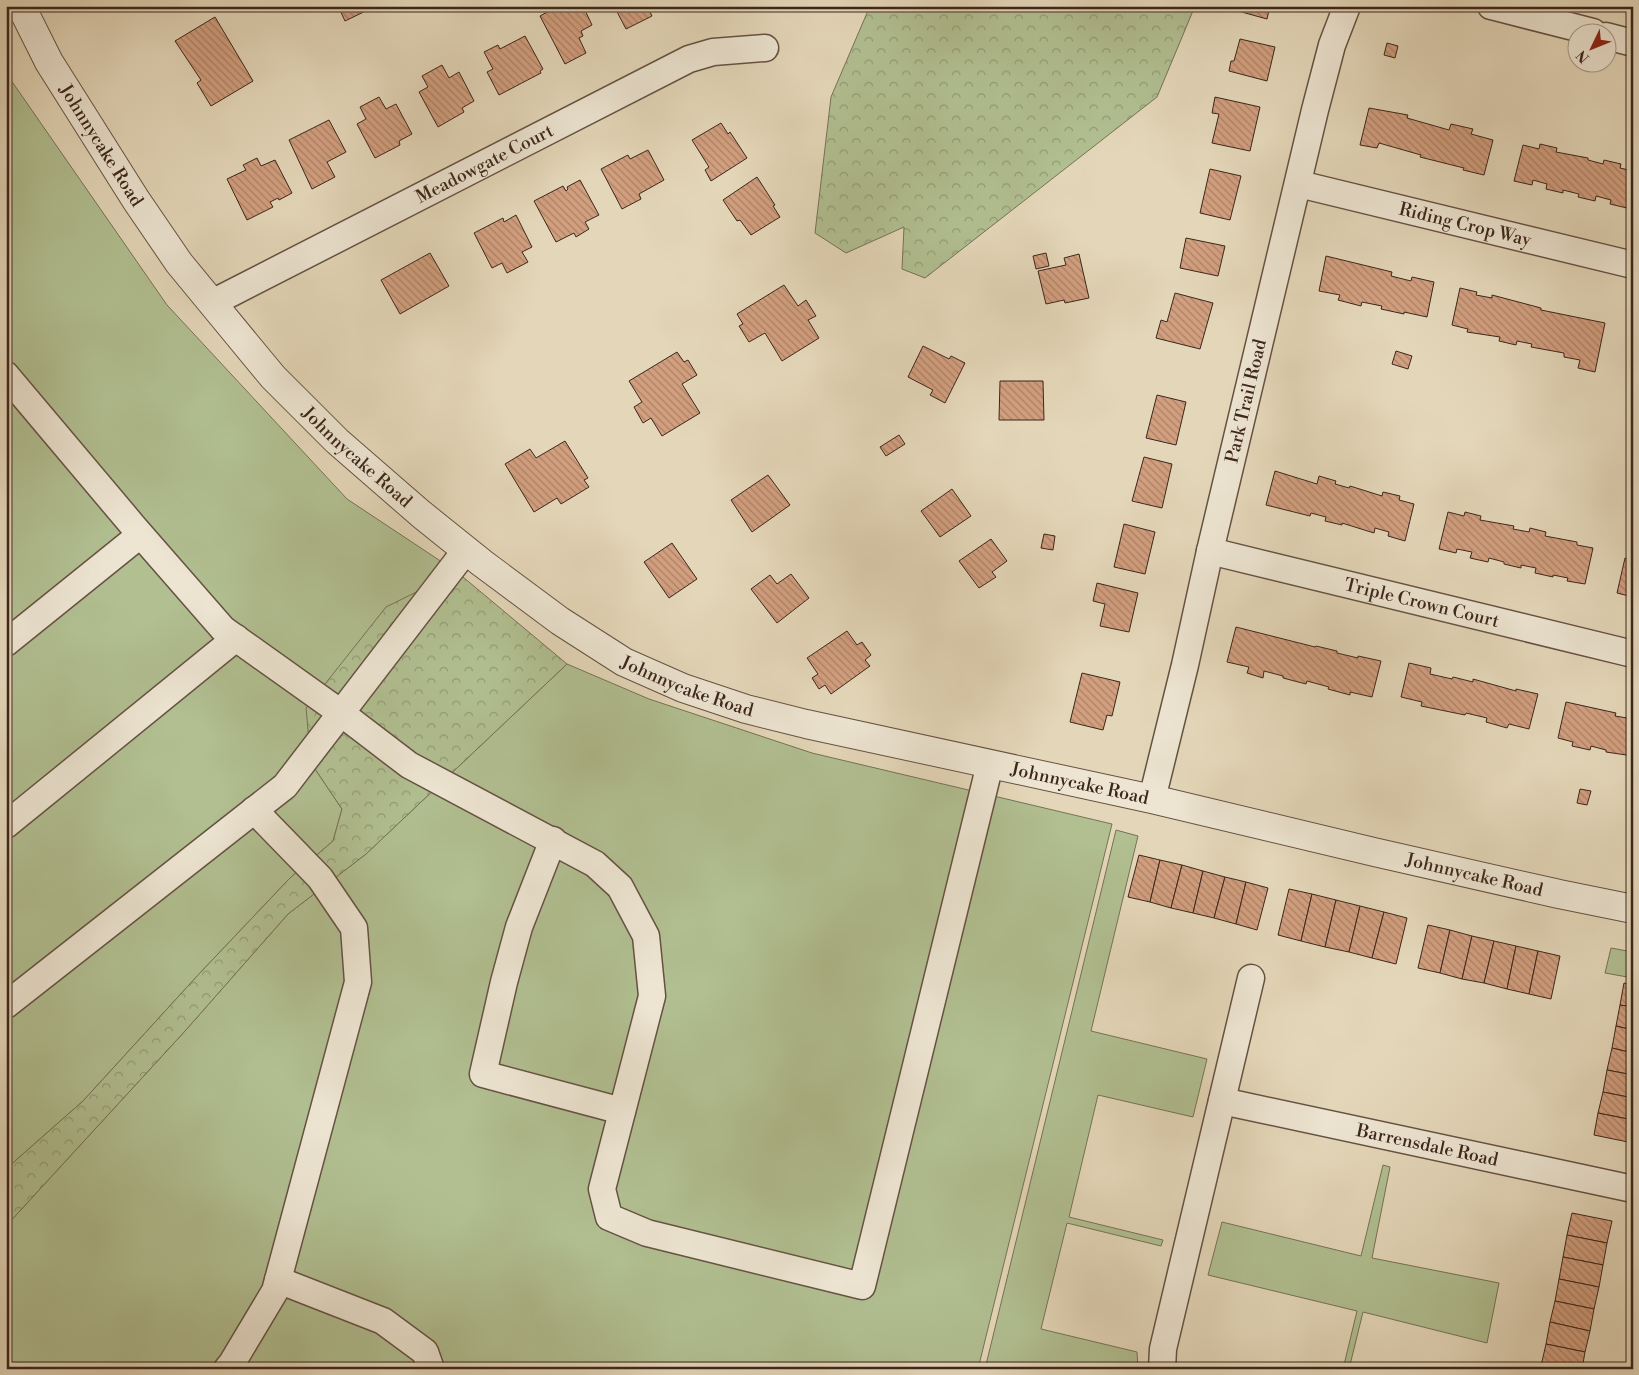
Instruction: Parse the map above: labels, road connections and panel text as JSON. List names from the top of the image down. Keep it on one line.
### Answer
{"streets":{"street":["Johnnycake Road","Meadowgate Court","Riding Crop Way","Park Trail Road","Triple Crown Court","Barrensdale Road"]},"crossings":[["Johnnycake Road","Meadowgate Court"],["Johnnycake Road","Park Trail Road"],["Riding Crop Way","Park Trail Road"],["Park Trail Road","Triple Crown Court"]],"north":"bottom left"}
